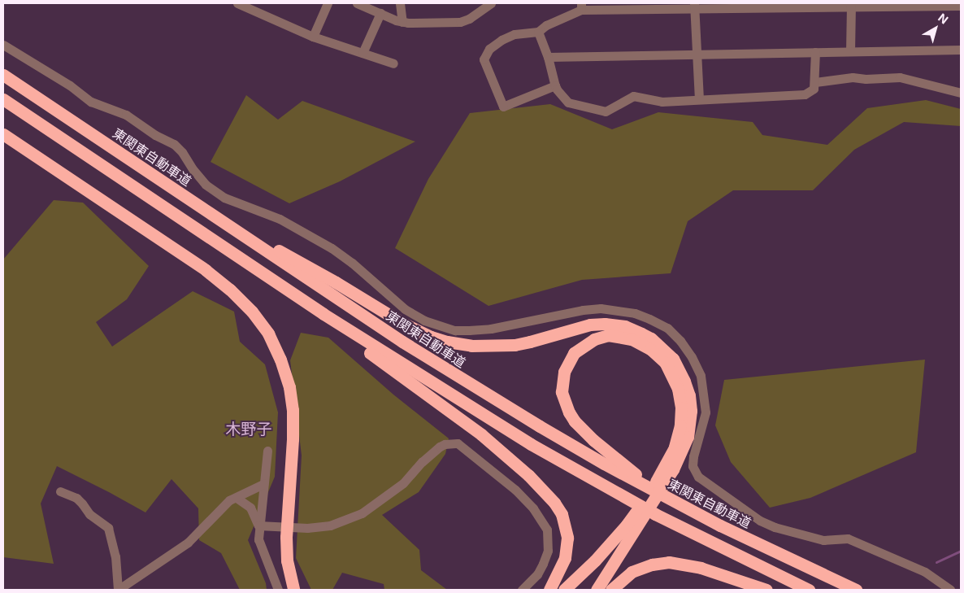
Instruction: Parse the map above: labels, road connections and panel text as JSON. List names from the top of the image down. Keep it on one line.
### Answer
{"streets":{"highway":["東関東自動車道"]},"districts":["木野子"],"north":"top right"}
